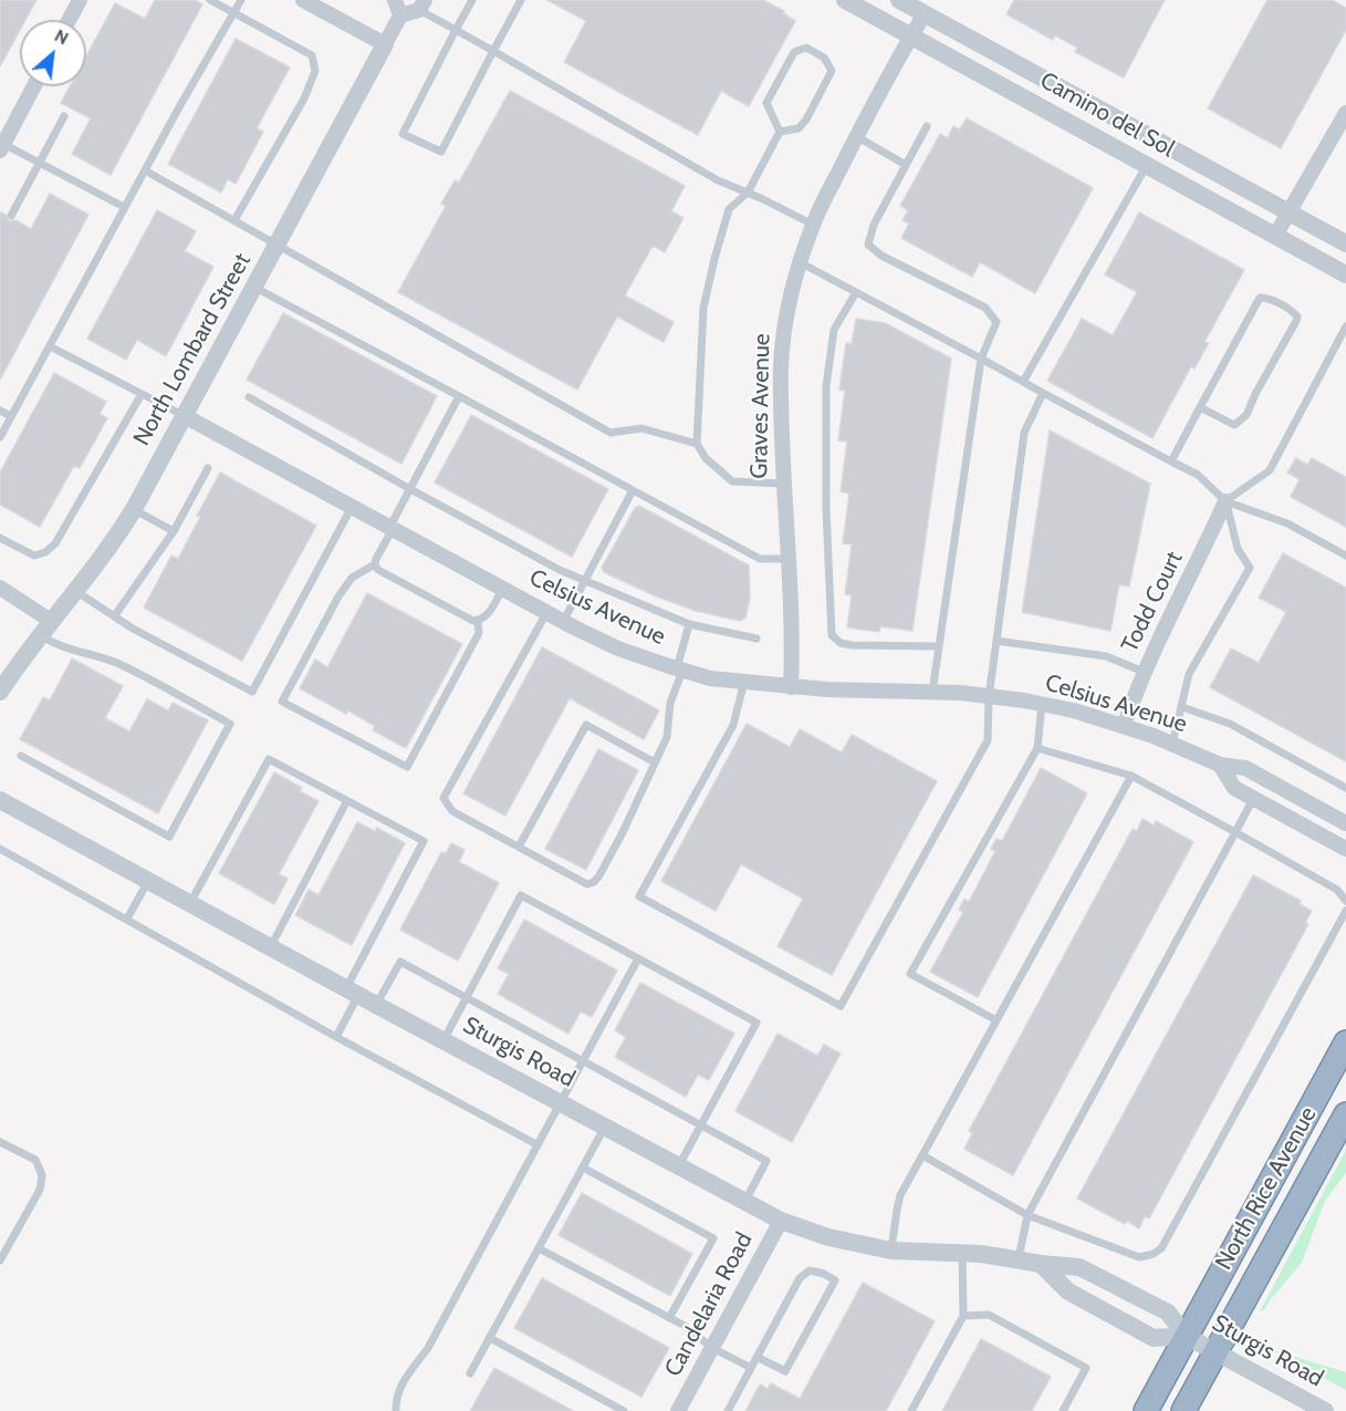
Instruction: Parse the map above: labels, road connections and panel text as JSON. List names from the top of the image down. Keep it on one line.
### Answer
{"streets":{"highway":["North Rice Avenue"],"street":["Camino del Sol","North Lombard Street","Graves Avenue","Todd Court","Celsius Avenue","Sturgis Road","Candelaria Road"]},"crossings":[["Camino del Sol","Graves Avenue"],["North Lombard Street","Celsius Avenue"],["Graves Avenue","Celsius Avenue"],["Todd Court","Celsius Avenue"],["Sturgis Road","North Rice Avenue"],["Sturgis Road","Candelaria Road"]],"north":"top right"}
